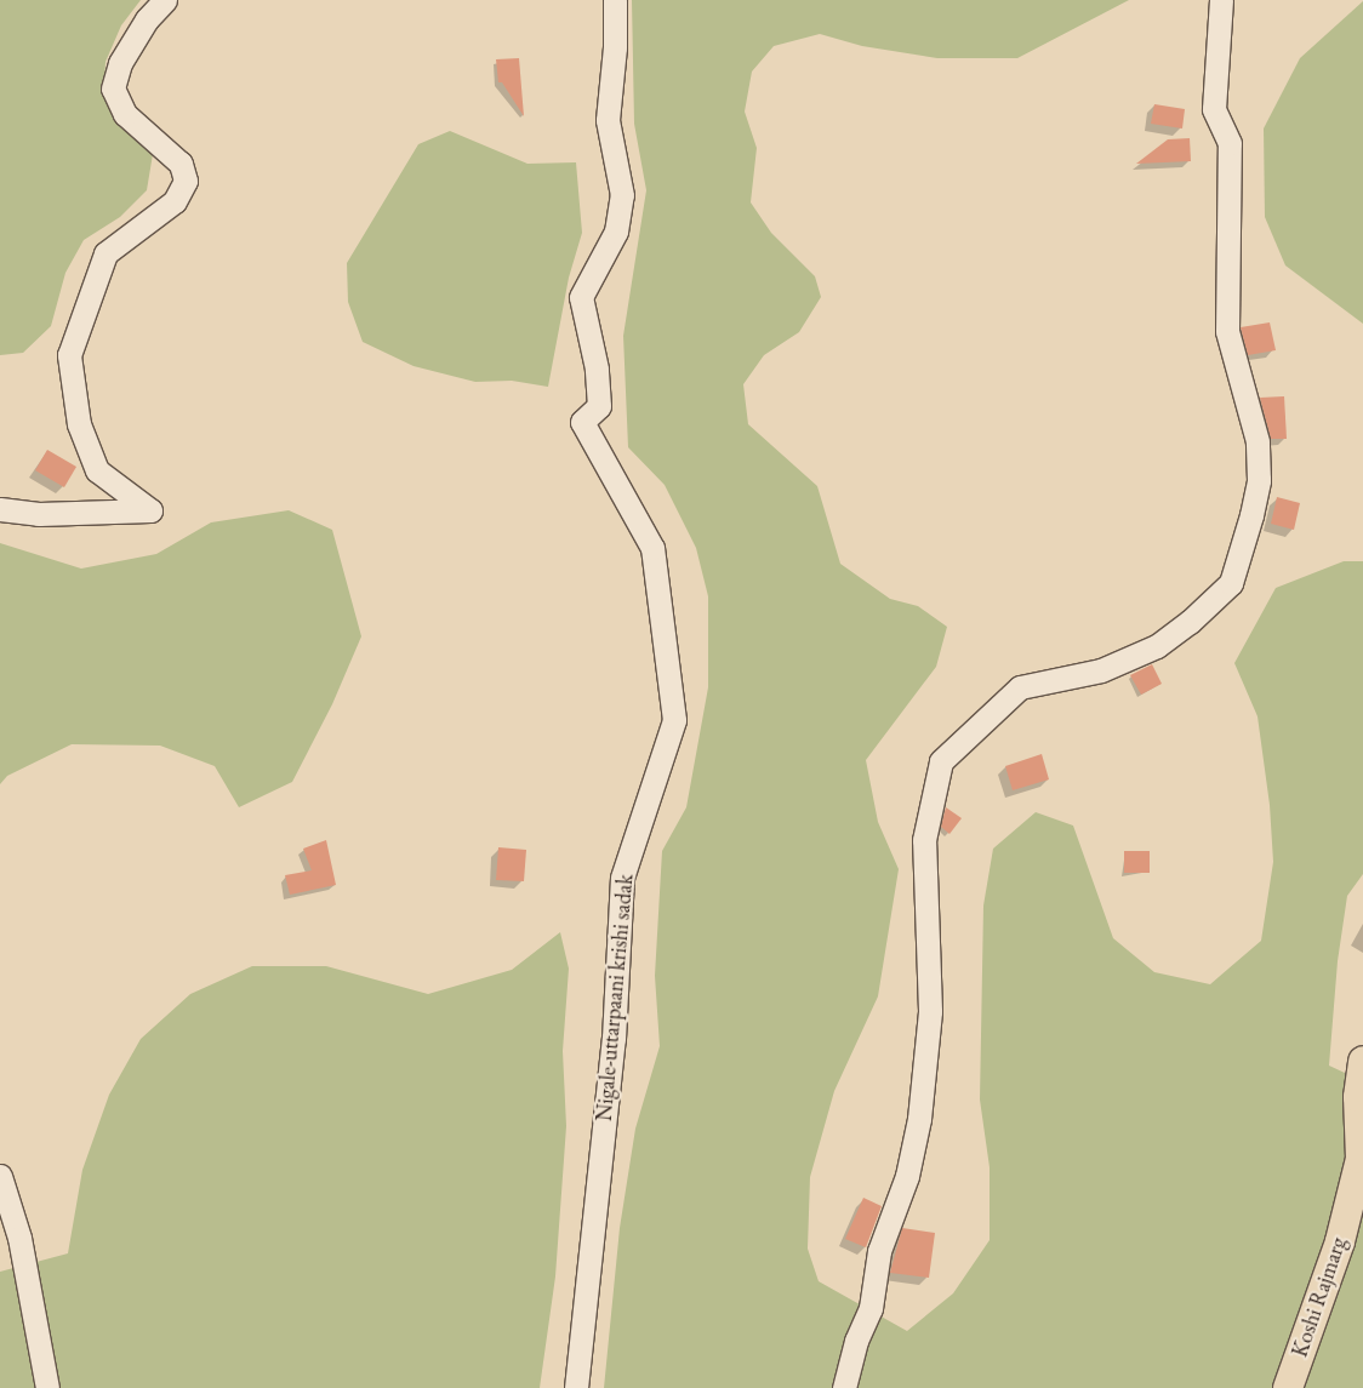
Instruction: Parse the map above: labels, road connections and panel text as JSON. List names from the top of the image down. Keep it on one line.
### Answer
{"streets":{"main road":["Koshi Rajmarg"],"street":["Nigale-uttarpaani krishi sadak"]}}
